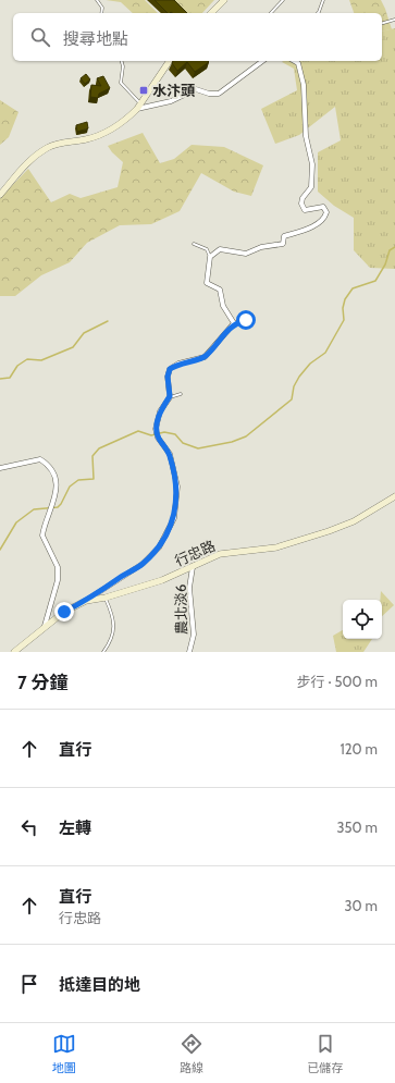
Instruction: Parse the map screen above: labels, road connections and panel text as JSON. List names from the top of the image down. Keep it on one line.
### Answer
{"streets":{"street":["行忠路","農北淡6"]},"crossings":[["行忠路","農北淡6"]],"places":{"transit":["水汴頭"]},"page":{"search":"搜尋地點","heading":["7 分鐘","步行 · 500 m"],"list":[["直行","120 m"],["左轉","350 m"],["直行","行忠路","30 m"],"抵達目的地"],"nav":["地圖","路線","已儲存"]}}
